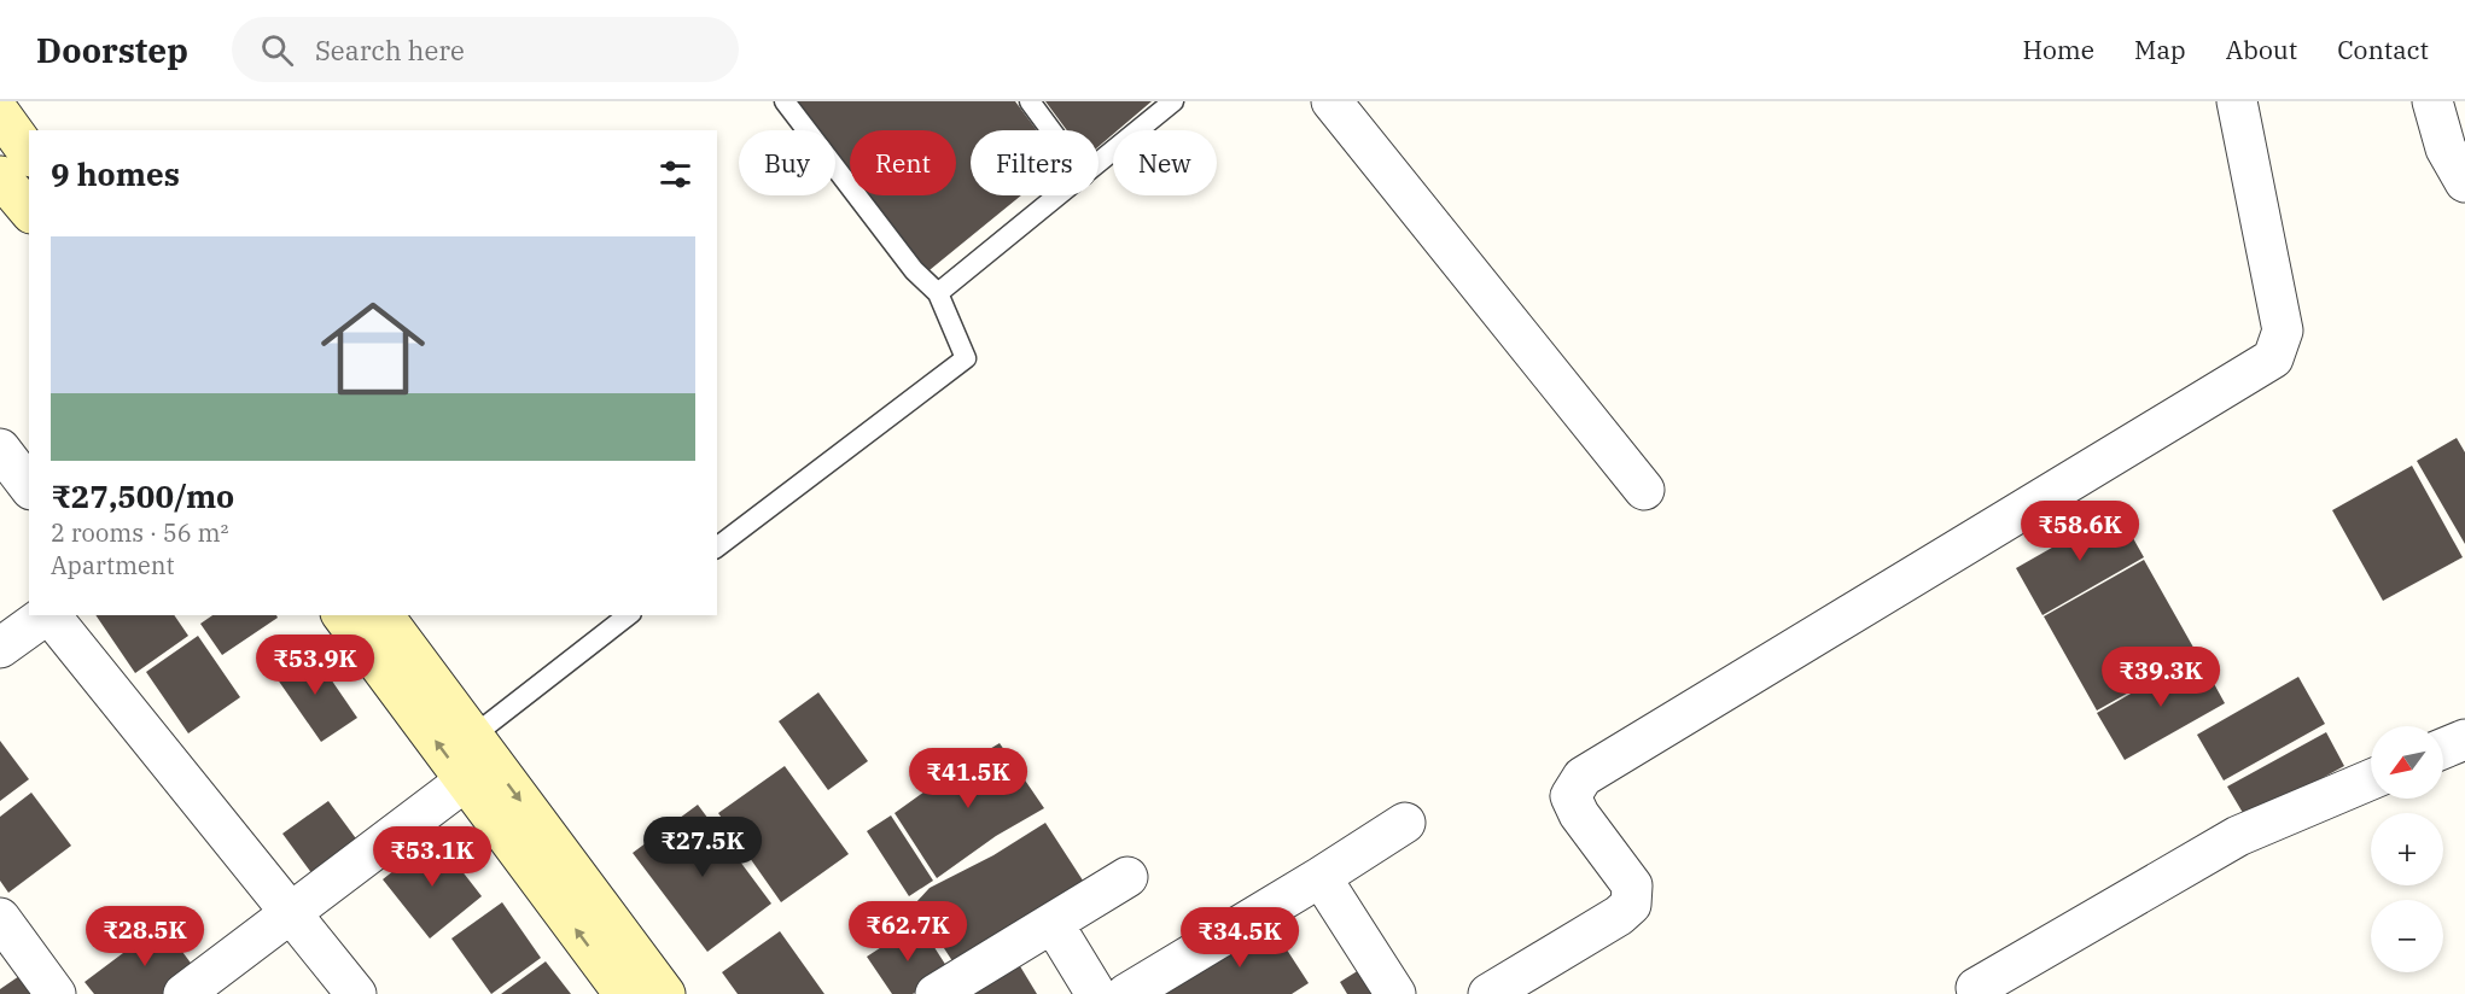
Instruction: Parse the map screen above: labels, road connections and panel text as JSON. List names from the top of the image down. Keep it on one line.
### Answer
{"north":"bottom left","page":{"header":"Doorstep","search":"Search here","nav":["Home","Map","About","Contact"],"chip":["Buy","Rent","Filters","New"],"heading":"9 homes","list":[{"name":"₹27,500/mo","note":"2 rooms · 56 m² · Apartment"}],"price":["₹58.6K","₹53.9K","₹39.3K","₹41.5K","₹27.5K","₹53.1K","₹62.7K","₹28.5K","₹34.5K"],"map_buttons":["+","−"]}}
